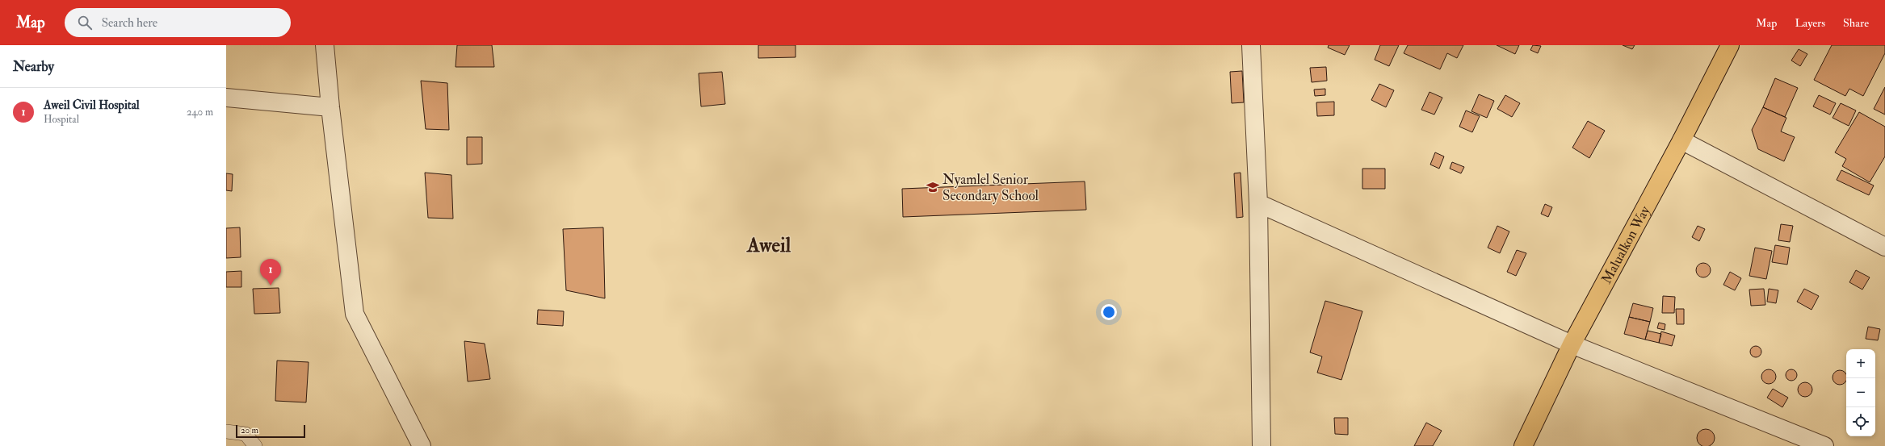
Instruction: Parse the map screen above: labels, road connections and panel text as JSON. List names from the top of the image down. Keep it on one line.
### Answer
{"streets":{"main road":["Malualkon Way"]},"districts":["Aweil"],"places":{"school or university":["Nyamlel Senior Secondary School"]},"scale_bar":"20 m","page":{"header":"Map","search":"Search here","nav":["Map","Layers","Share"],"heading":"Nearby","list":[{"mark":"1","name":"Aweil Civil Hospital","note":"Hospital","value":"240 m"}],"pins":"1","map_buttons":["+","−"],"scale":"20 m"}}
